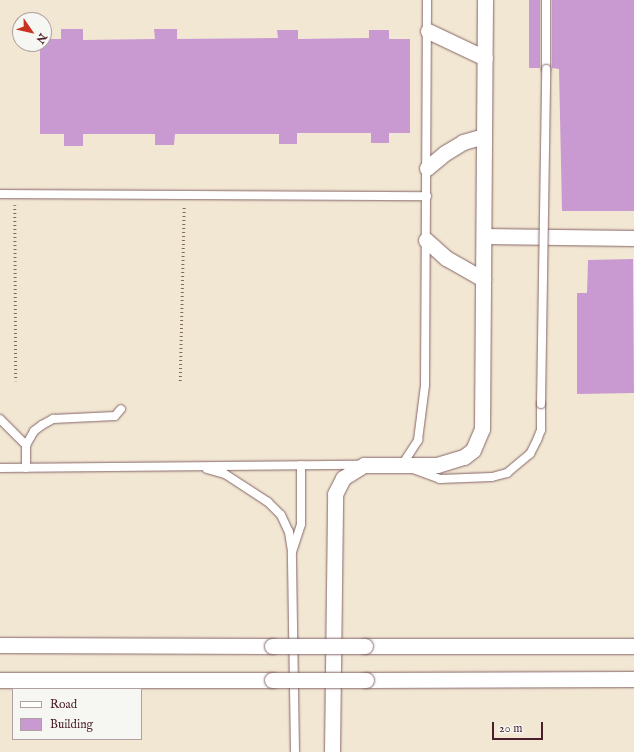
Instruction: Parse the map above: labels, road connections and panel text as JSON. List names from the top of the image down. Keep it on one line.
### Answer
{"legend":["Road","Building"],"scale_bar":"20 m","north":"bottom right"}
